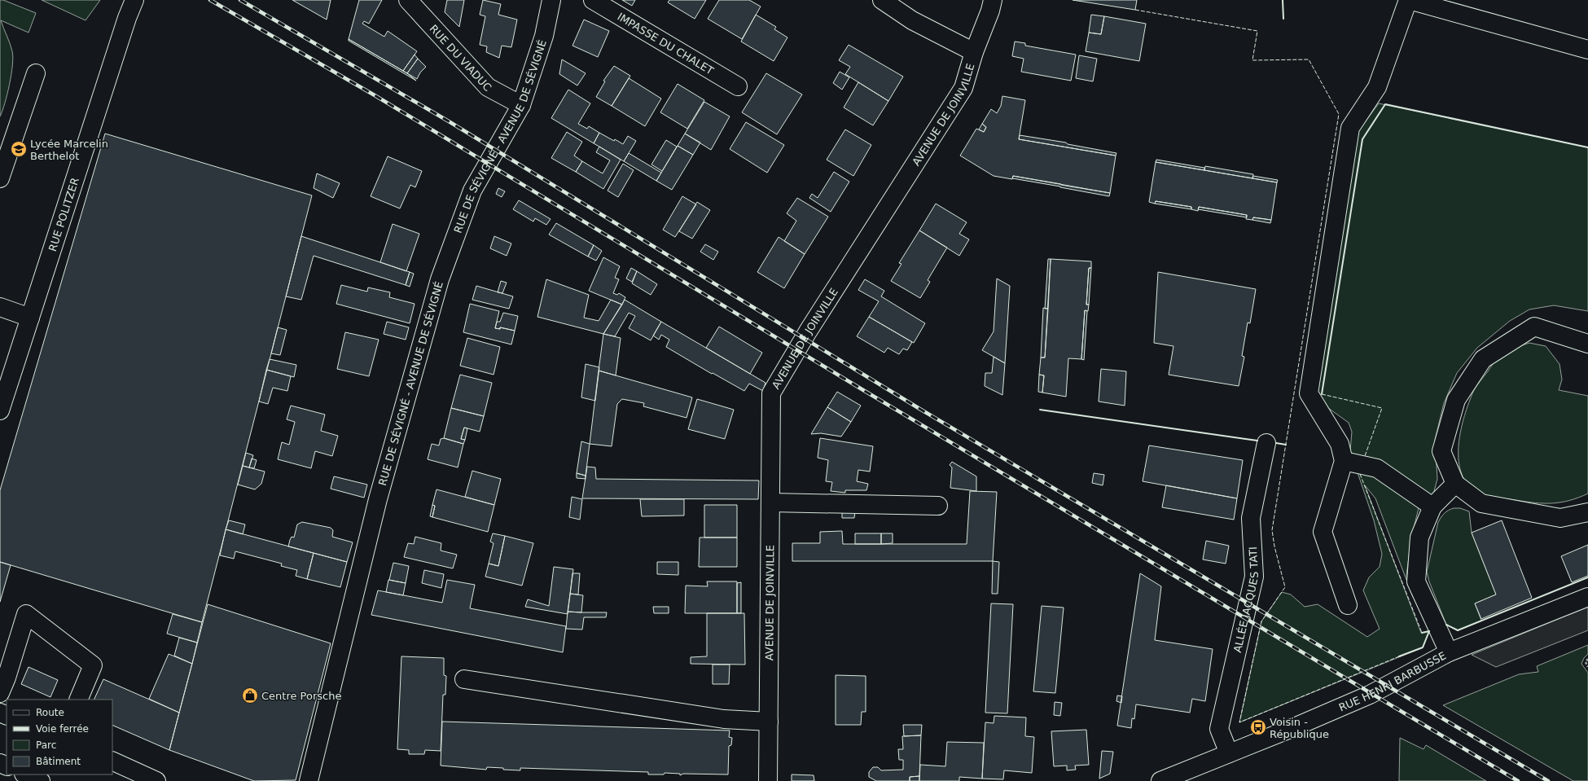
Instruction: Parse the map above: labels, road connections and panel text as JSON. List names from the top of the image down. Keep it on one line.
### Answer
{"streets":{"street":["IMPASSE DU CHALET","RUE DU VIADUC","AVENUE DE JOINVILLE","RUE DE SÉVIGNÉ - AVENUE DE SÉVIGNÉ","RUE POLITZER","ALLÉE JACQUES TATI","RUE HENRI BARBUSSE"]},"crossings":[["RUE DU VIADUC","RUE DE SÉVIGNÉ - AVENUE DE SÉVIGNÉ"],["ALLÉE JACQUES TATI","RUE HENRI BARBUSSE"]],"places":{"school or university":["Lycée Marcelin Berthelot"],"shop":["Centre Porsche"],"bus stop":["Voisin - République"]},"legend":["Route","Voie ferrée","Parc","Bâtiment"]}
